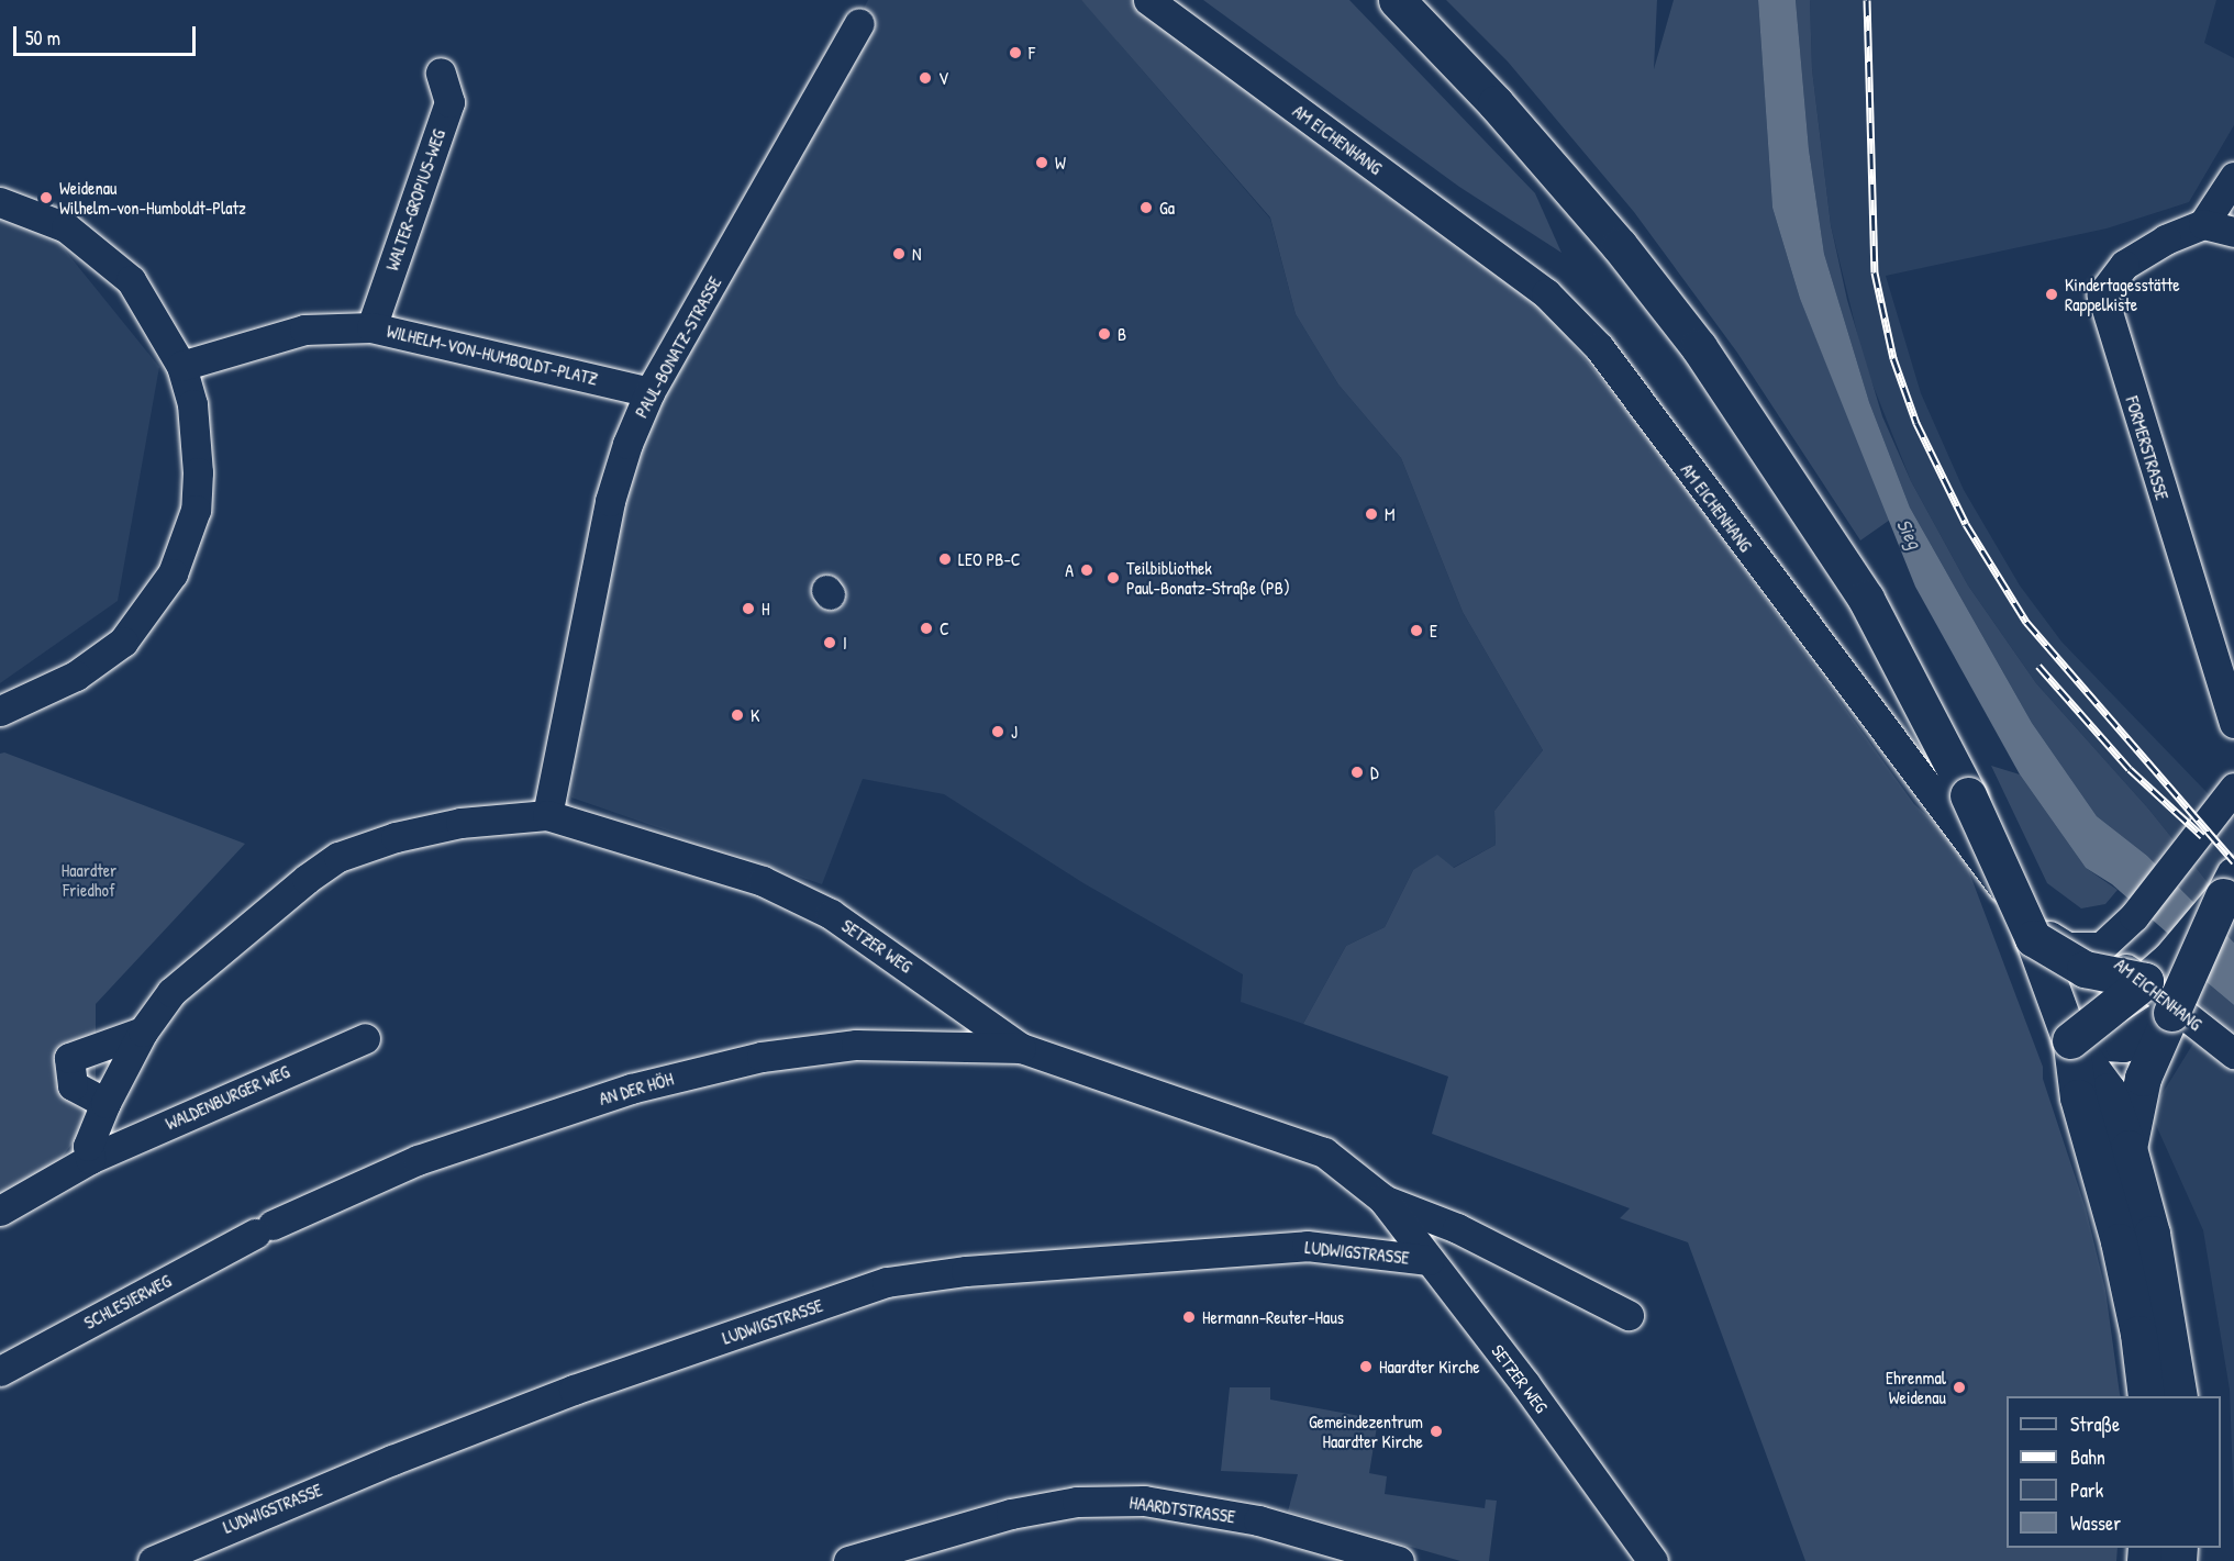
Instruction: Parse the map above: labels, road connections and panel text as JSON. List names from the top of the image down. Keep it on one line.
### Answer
{"streets":{"street":["AM EICHENHANG","WALTER-GROPIUS-WEG","PAUL-BONATZ-STRASSE","WILHELM-VON-HUMBOLDT-PLATZ","FORMERSTRASSE","SETZER WEG","AN DER HÖH","WALDENBURGER WEG","LUDWIGSTRASSE","SCHLESIERWEG","HAARDTSTRASSE"]},"crossings":[["WALTER-GROPIUS-WEG","WILHELM-VON-HUMBOLDT-PLATZ"],["PAUL-BONATZ-STRASSE","WILHELM-VON-HUMBOLDT-PLATZ"],["PAUL-BONATZ-STRASSE","SETZER WEG"],["SETZER WEG","AN DER HÖH"],["SETZER WEG","LUDWIGSTRASSE"],["AN DER HÖH","SCHLESIERWEG"]],"water":["Sieg"],"parks":["Haardter Friedhof"],"places":["F","V","W","Weidenau Wilhelm-von-Humboldt-Platz","Ga","N","Kindertagesstätte Rappelkiste","B","M","LEO PB-C","A","Teilbibliothek Paul-Bonatz-Straße (PB)","H","C","E","I","K","J","D","Hermann-Reuter-Haus","Haardter Kirche","Ehrenmal Weidenau","Gemeindezentrum Haardter Kirche"],"legend":["Straße","Bahn","Park","Wasser"],"scale_bar":"50 m"}
